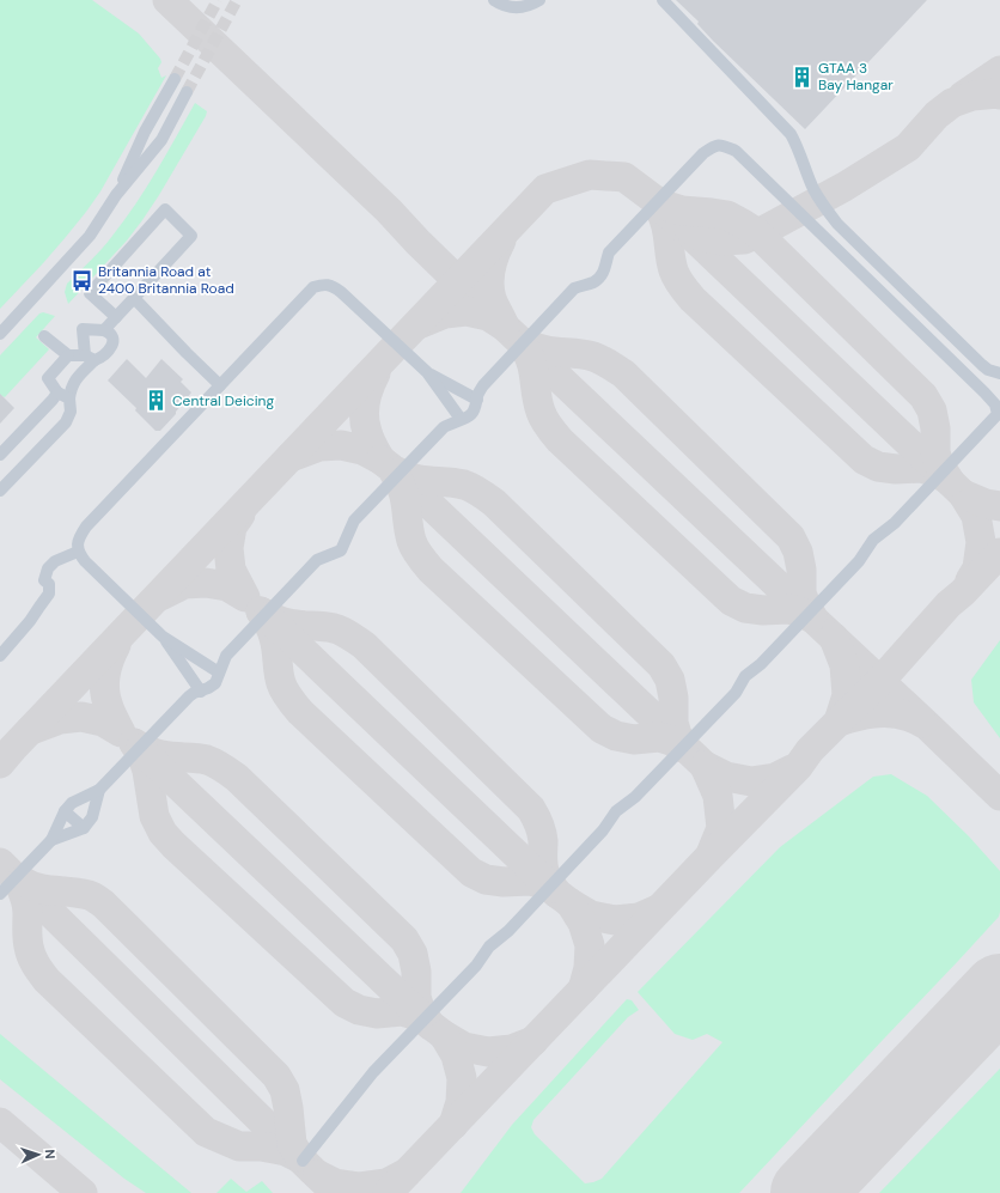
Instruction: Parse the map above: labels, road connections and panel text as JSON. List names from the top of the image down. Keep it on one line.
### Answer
{"places":{"building":["GTAA 3 Bay Hangar","Central Deicing"],"bus stop":["Britannia Road at 2400 Britannia Road"]},"north":"right"}
